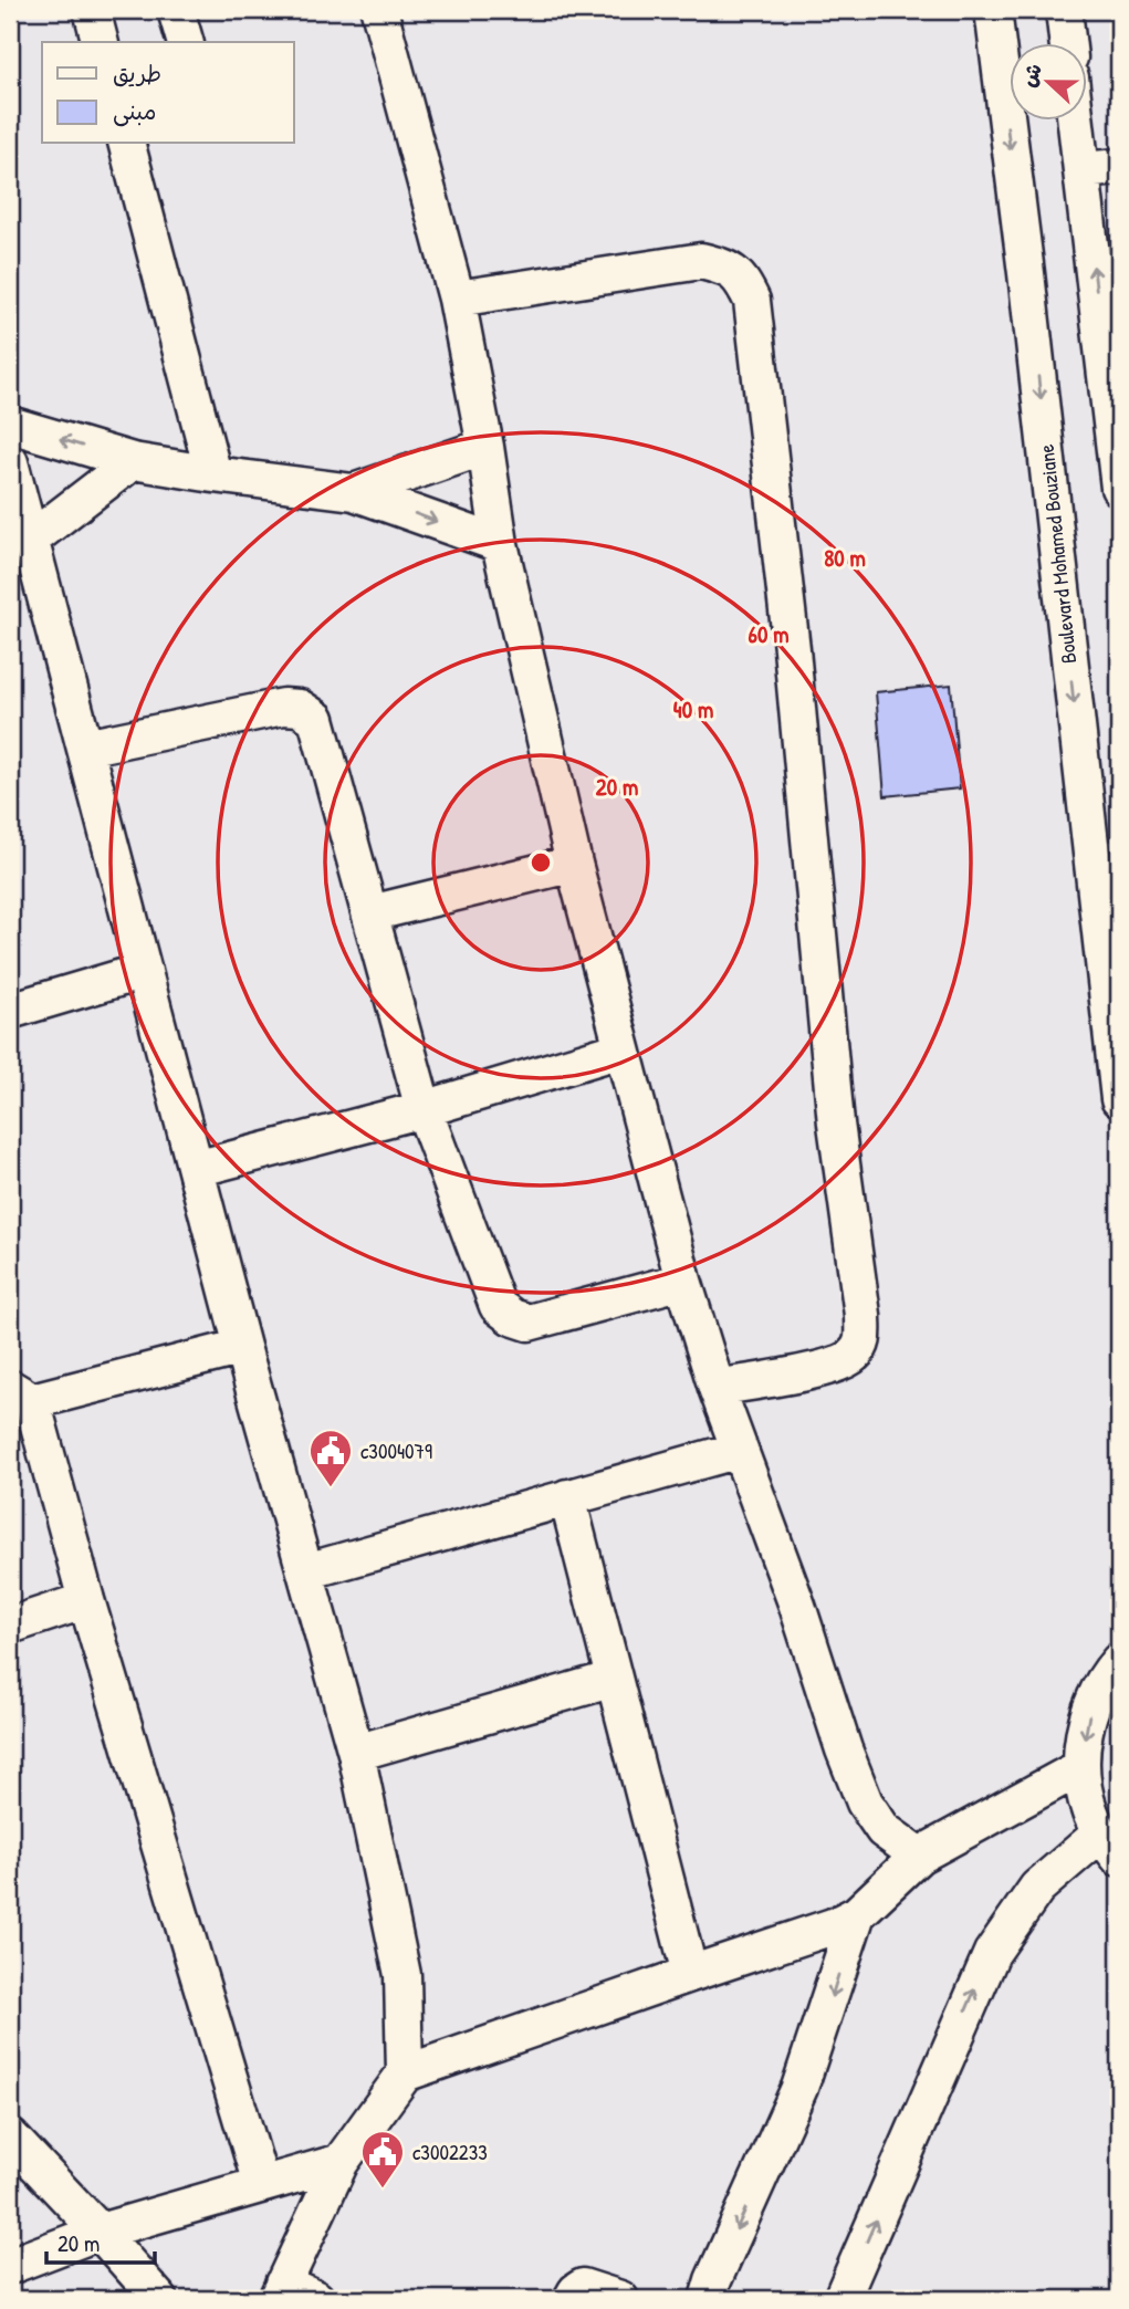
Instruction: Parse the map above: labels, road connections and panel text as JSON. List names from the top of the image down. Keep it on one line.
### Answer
{"streets":{"street":["Boulevard Mohamed Bouziane"]},"places":{"public building":["c3004079","c3002233"]},"legend":["طريق","مبنى"],"scale_bar":"20 m","north":"left","rings":["80 m","60 m","40 m","20 m"]}
